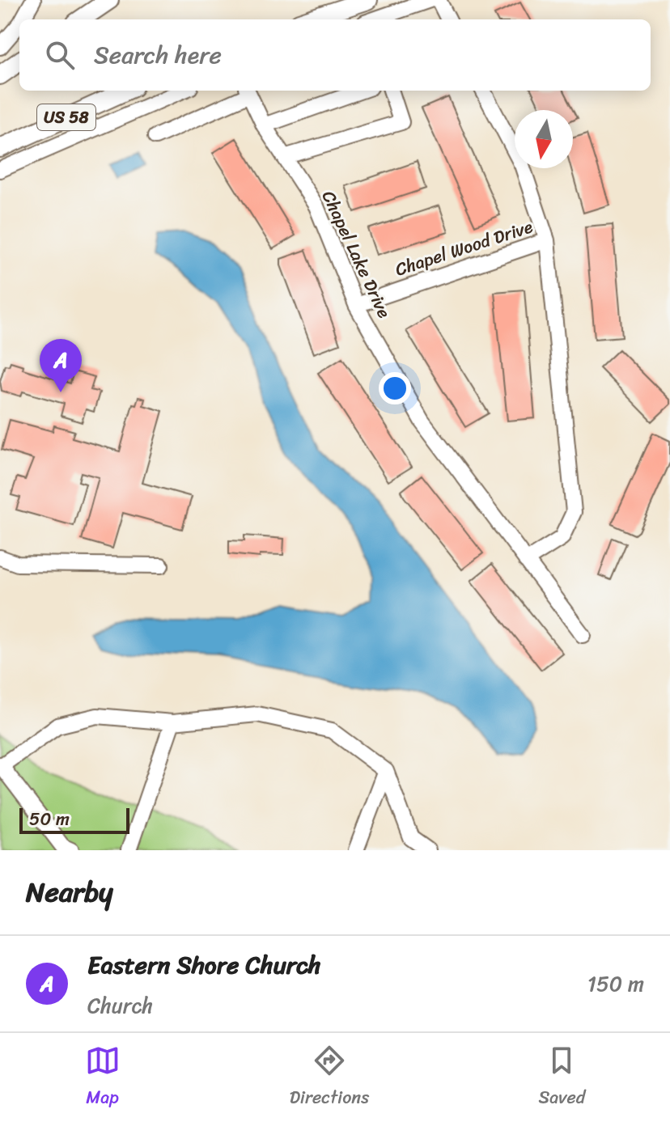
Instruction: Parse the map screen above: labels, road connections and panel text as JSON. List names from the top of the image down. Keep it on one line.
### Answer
{"streets":{"main road":["US 58"],"street":["Chapel Wood Drive","Chapel Lake Drive"]},"crossings":[["Chapel Wood Drive","Chapel Lake Drive"]],"scale_bar":"50 m","north":"bottom","page":{"search":"Search here","pins":"A","scale":"50 m","heading":"Nearby","list":[{"mark":"A","name":"Eastern Shore Church","note":"Church","value":"150 m"}],"nav":["Map","Directions","Saved"]}}
